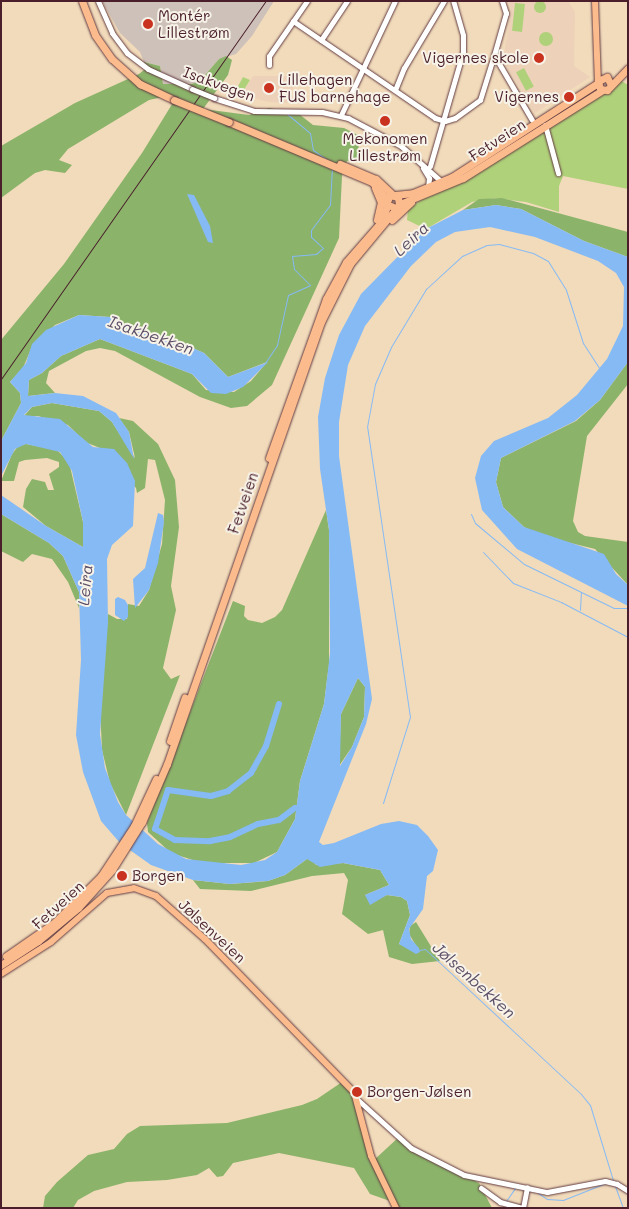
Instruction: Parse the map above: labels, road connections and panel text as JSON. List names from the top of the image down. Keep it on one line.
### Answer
{"streets":{"highway":["Fetveien"],"main road":["Jølsenveien"],"street":["Isakvegen"]},"crossings":[["Isakvegen","Fetveien"]],"water":["Leira","Isakbekken","Jølsenbekken"],"places":["Montér Lillestrøm","Vigernes skole","Lillehagen FUS barnehage","Vigernes","Mekonomen Lillestrøm","Borgen","Borgen-Jølsen"]}
